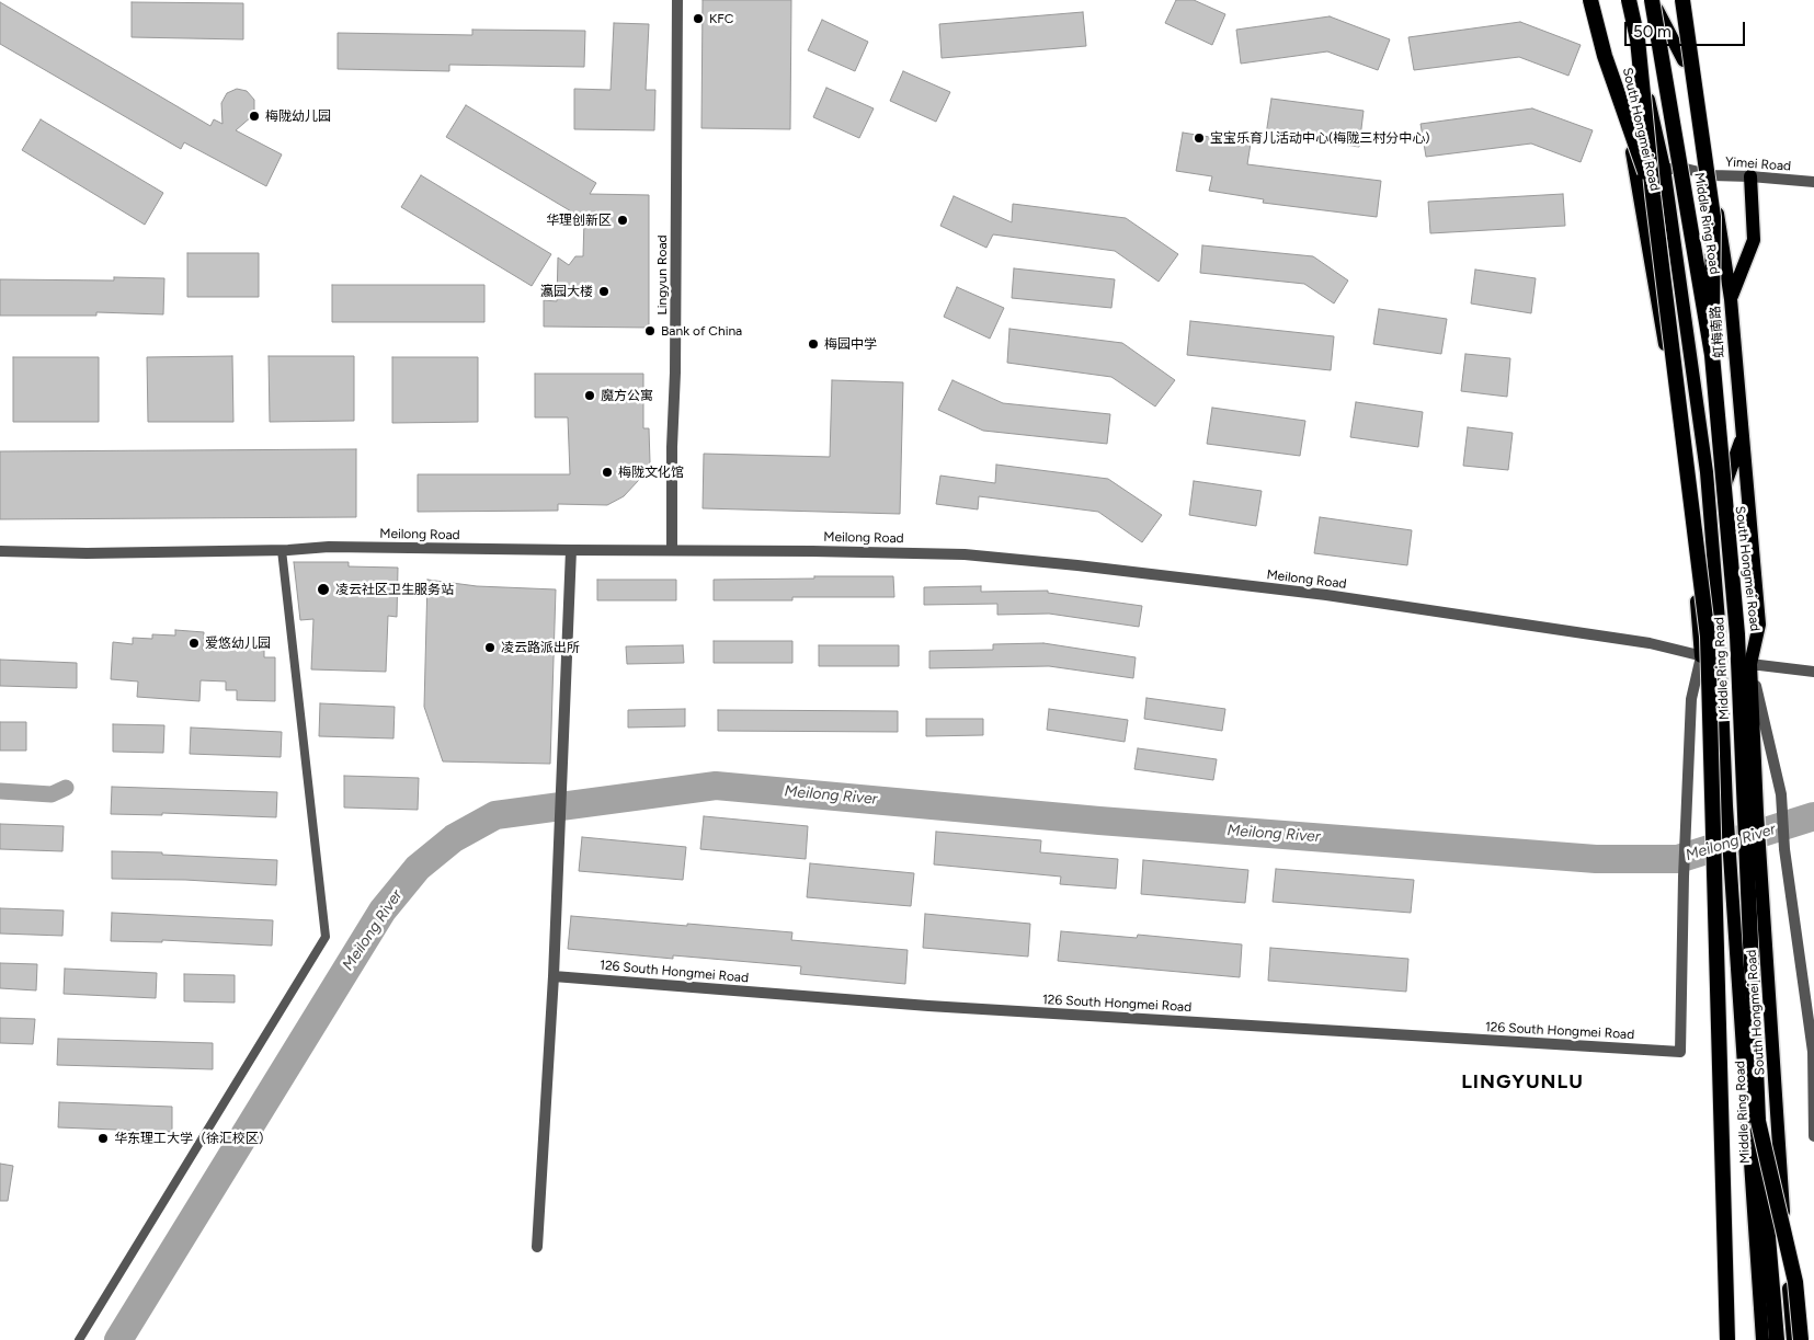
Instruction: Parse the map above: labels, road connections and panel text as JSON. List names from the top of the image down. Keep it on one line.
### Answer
{"streets":{"highway":["Middle Ring Road"],"main road":["South Hongmei Road","虹梅南路"],"street":["Yimei Road","Lingyun Road","Meilong Road","126 South Hongmei Road"]},"crossings":[["South Hongmei Road","Yimei Road"],["South Hongmei Road","Middle Ring Road"],["South Hongmei Road","虹梅南路"],["South Hongmei Road","Meilong Road"],["South Hongmei Road","126 South Hongmei Road"],["Yimei Road","虹梅南路"],["Lingyun Road","Meilong Road"],["Meilong Road","126 South Hongmei Road"]],"districts":["LINGYUNLU"],"water":["Meilong River"],"places":["KFC","梅陇幼儿园","宝宝乐育儿活动中心(梅陇三村分中心)","华理创新区","瀛园大楼","Bank of China","梅园中学","魔方公寓","梅陇文化馆","凌云社区卫生服务站","爱悠幼儿园","凌云路派出所","华东理工大学（徐汇校区）"],"scale_bar":"50 m"}
